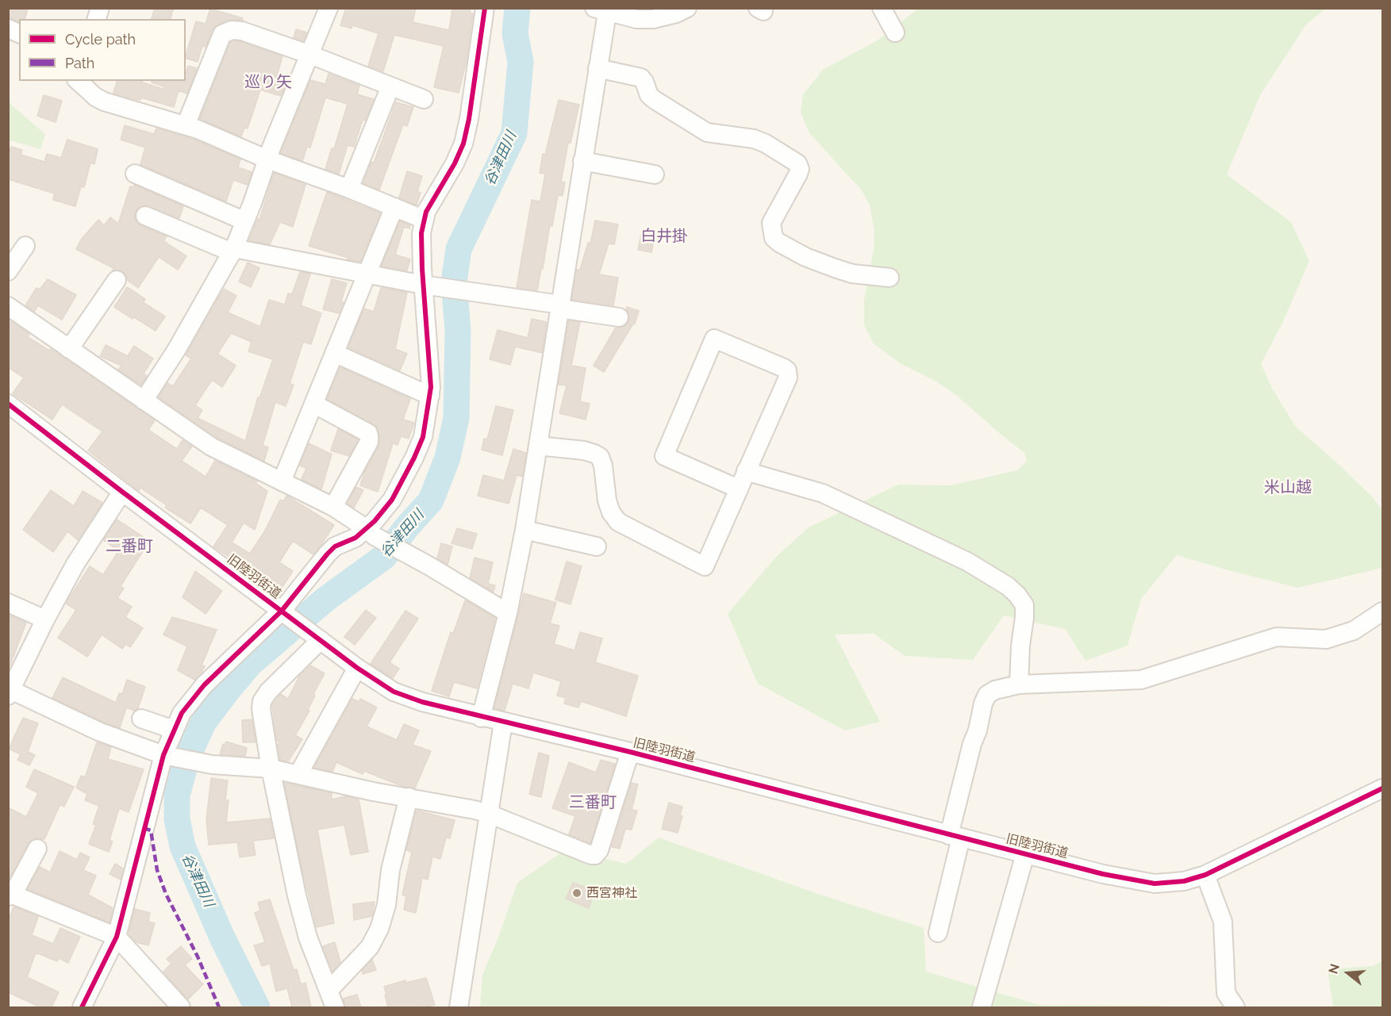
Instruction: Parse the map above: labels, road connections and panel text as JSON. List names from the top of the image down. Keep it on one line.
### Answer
{"streets":{"street":["旧陸羽街道"]},"districts":["巡り矢","白井掛","米山越","二番町","三番町"],"water":["谷津田川"],"places":["西宮神社"],"legend":["Cycle path","Path"],"north":"left"}
